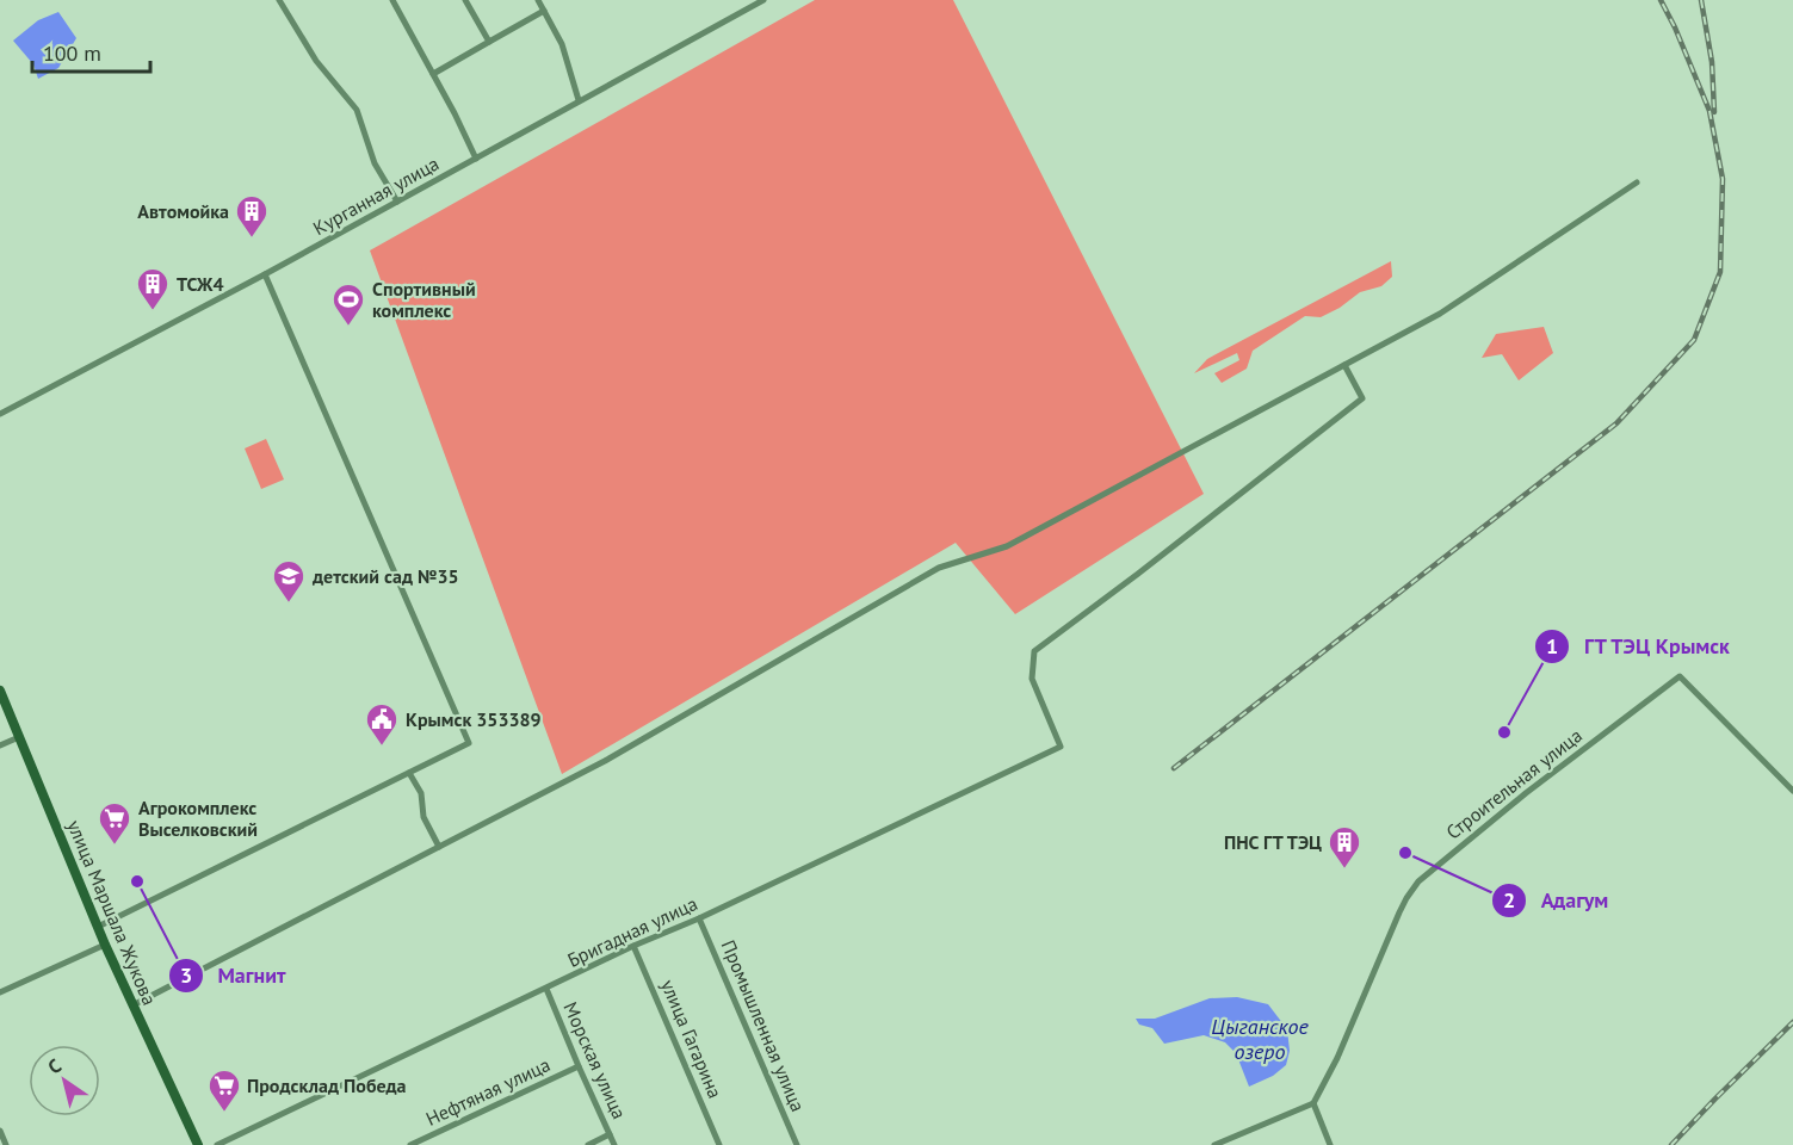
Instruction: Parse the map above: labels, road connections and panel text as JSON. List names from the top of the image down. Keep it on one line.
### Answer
{"streets":{"main road":["улица Маршала Жукова"],"street":["Курганная улица","Строительная улица","Бригадная улица","Промышленная улица","улица Гагарина","Морская улица","Нефтяная улица"]},"crossings":[["Бригадная улица","Промышленная улица"],["Бригадная улица","улица Гагарина"],["Бригадная улица","Морская улица"],["Морская улица","Нефтяная улица"]],"water":["Цыганское озеро"],"places":{"building":["Автомойка","ТСЖ4","ПНС ГТ ТЭЦ"],"sports":["Спортивный комплекс"],"school or university":["детский сад №35"],"other":["ГТ ТЭЦ Крымск","Адагум","Магнит"],"public building":["Крымск 353389"],"supermarket":["Агрокомплекс Выселковский","Продсклад Победа"]},"scale_bar":"100 m","north":"top left"}
